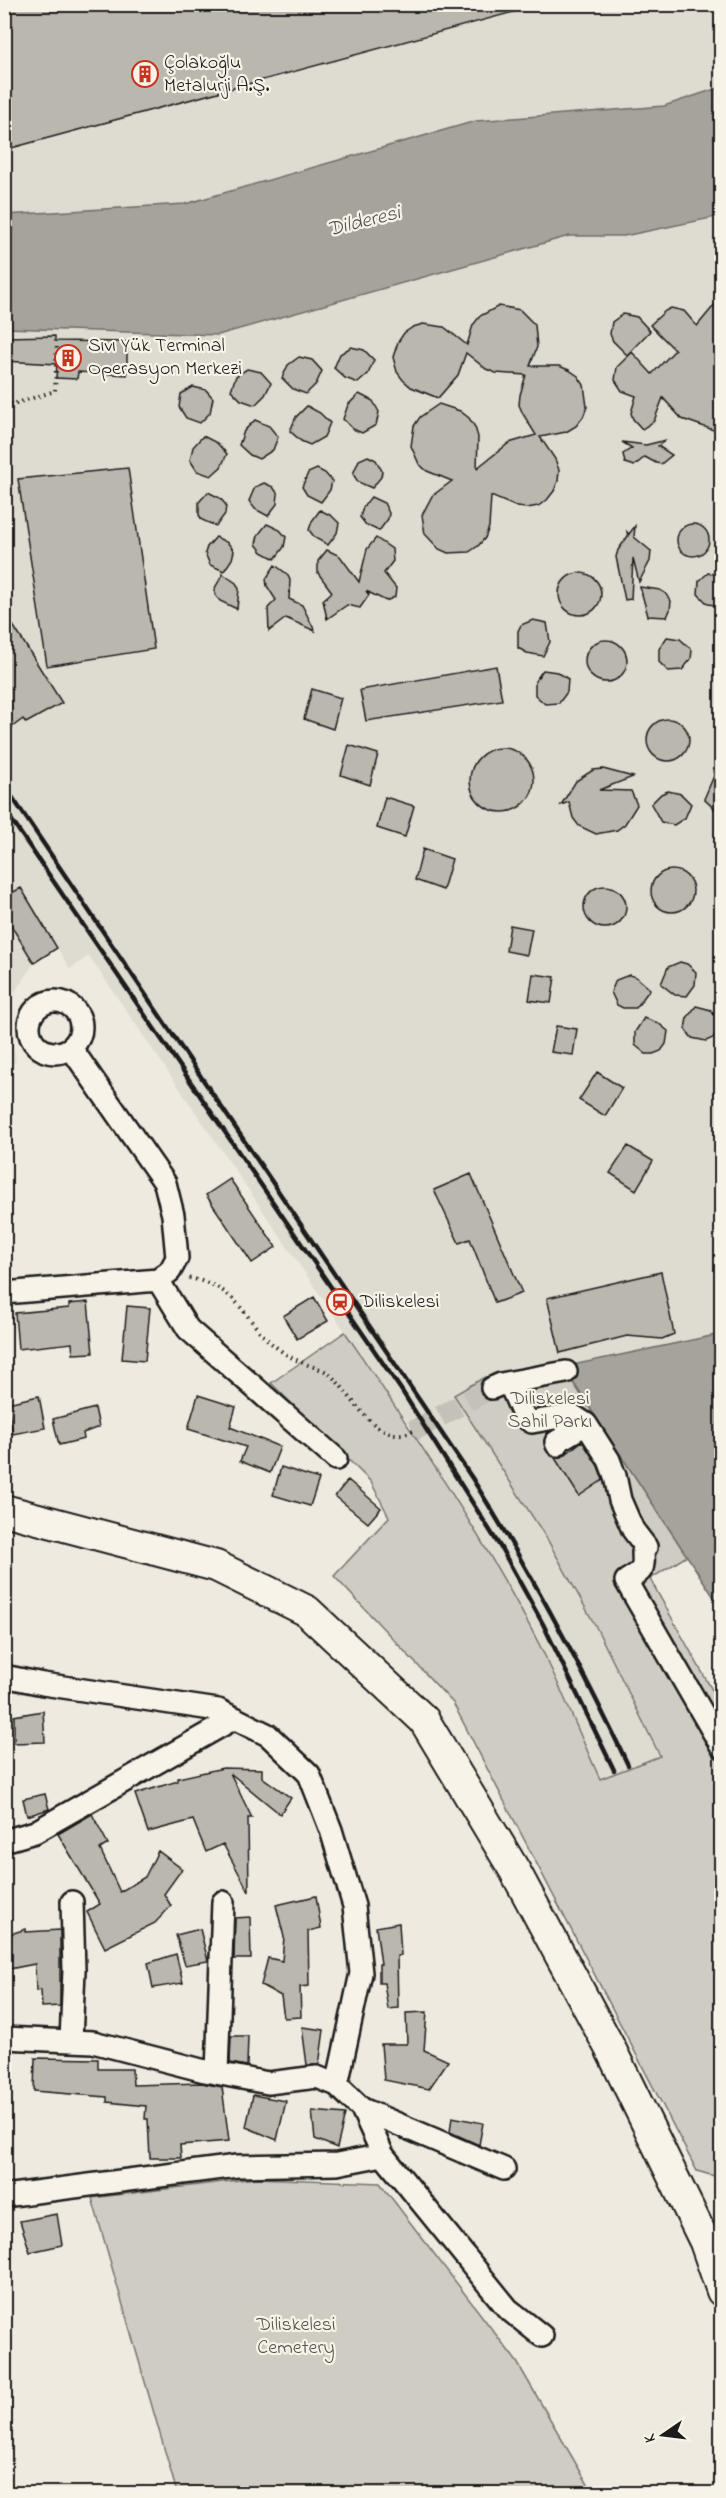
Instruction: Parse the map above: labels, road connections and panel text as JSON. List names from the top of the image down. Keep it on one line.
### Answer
{"water":["Dilderesi"],"parks":["Diliskelesi Sahil Parkı","Diliskelesi Cemetery"],"places":{"building":["Çolakoğlu Metalurji A.Ş.","Sıvı Yük Terminal Operasyon Merkezi"],"station":["Diliskelesi"]},"north":"left"}
